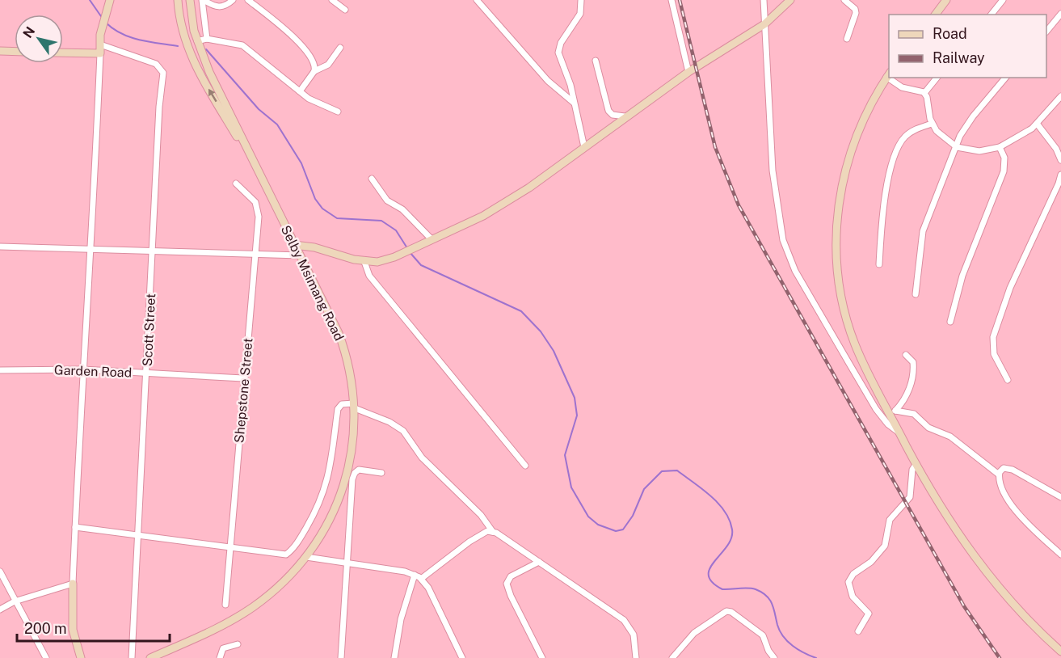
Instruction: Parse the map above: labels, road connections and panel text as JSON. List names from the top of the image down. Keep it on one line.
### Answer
{"streets":{"street":["Selby Msimang Road","Scott Street","Garden Road","Shepstone Street"]},"crossings":[["Scott Street","Garden Road"],["Garden Road","Shepstone Street"]],"legend":["Road","Railway"],"scale_bar":"200 m","north":"top left"}
